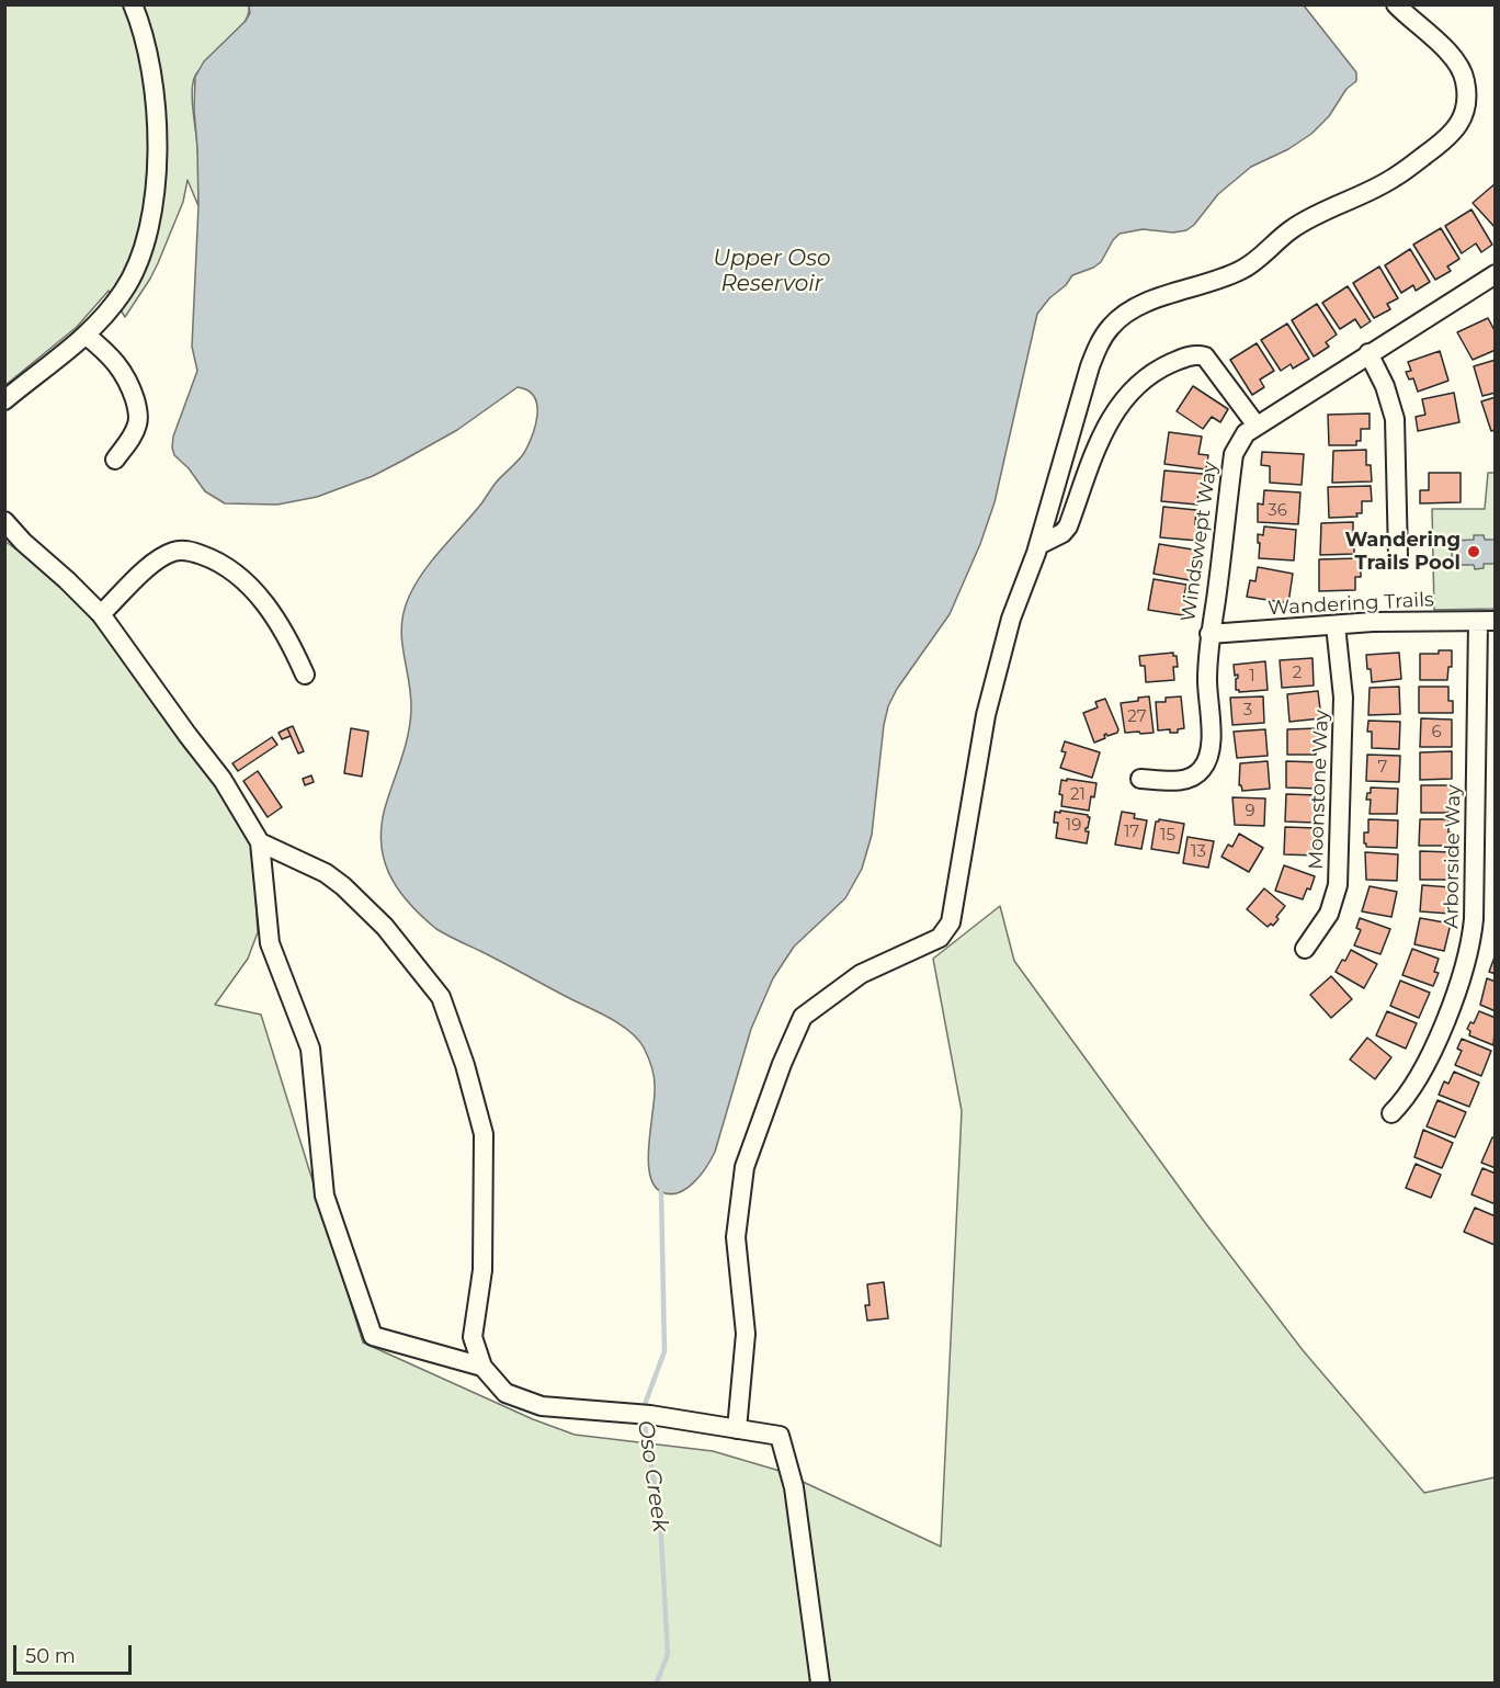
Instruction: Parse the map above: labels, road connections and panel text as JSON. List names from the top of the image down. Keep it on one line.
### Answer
{"streets":{"street":["Windswept Way","Wandering Trails","Moonstone Way","Arborside Way"]},"crossings":[["Windswept Way","Wandering Trails"],["Wandering Trails","Moonstone Way"],["Wandering Trails","Arborside Way"]],"water":["Upper Oso Reservoir","Oso Creek"],"places":["Wandering Trails Pool"],"house_numbers":["36","2","1","3","27","6","7","21","9","19","17","15","13"],"scale_bar":"50 m"}
